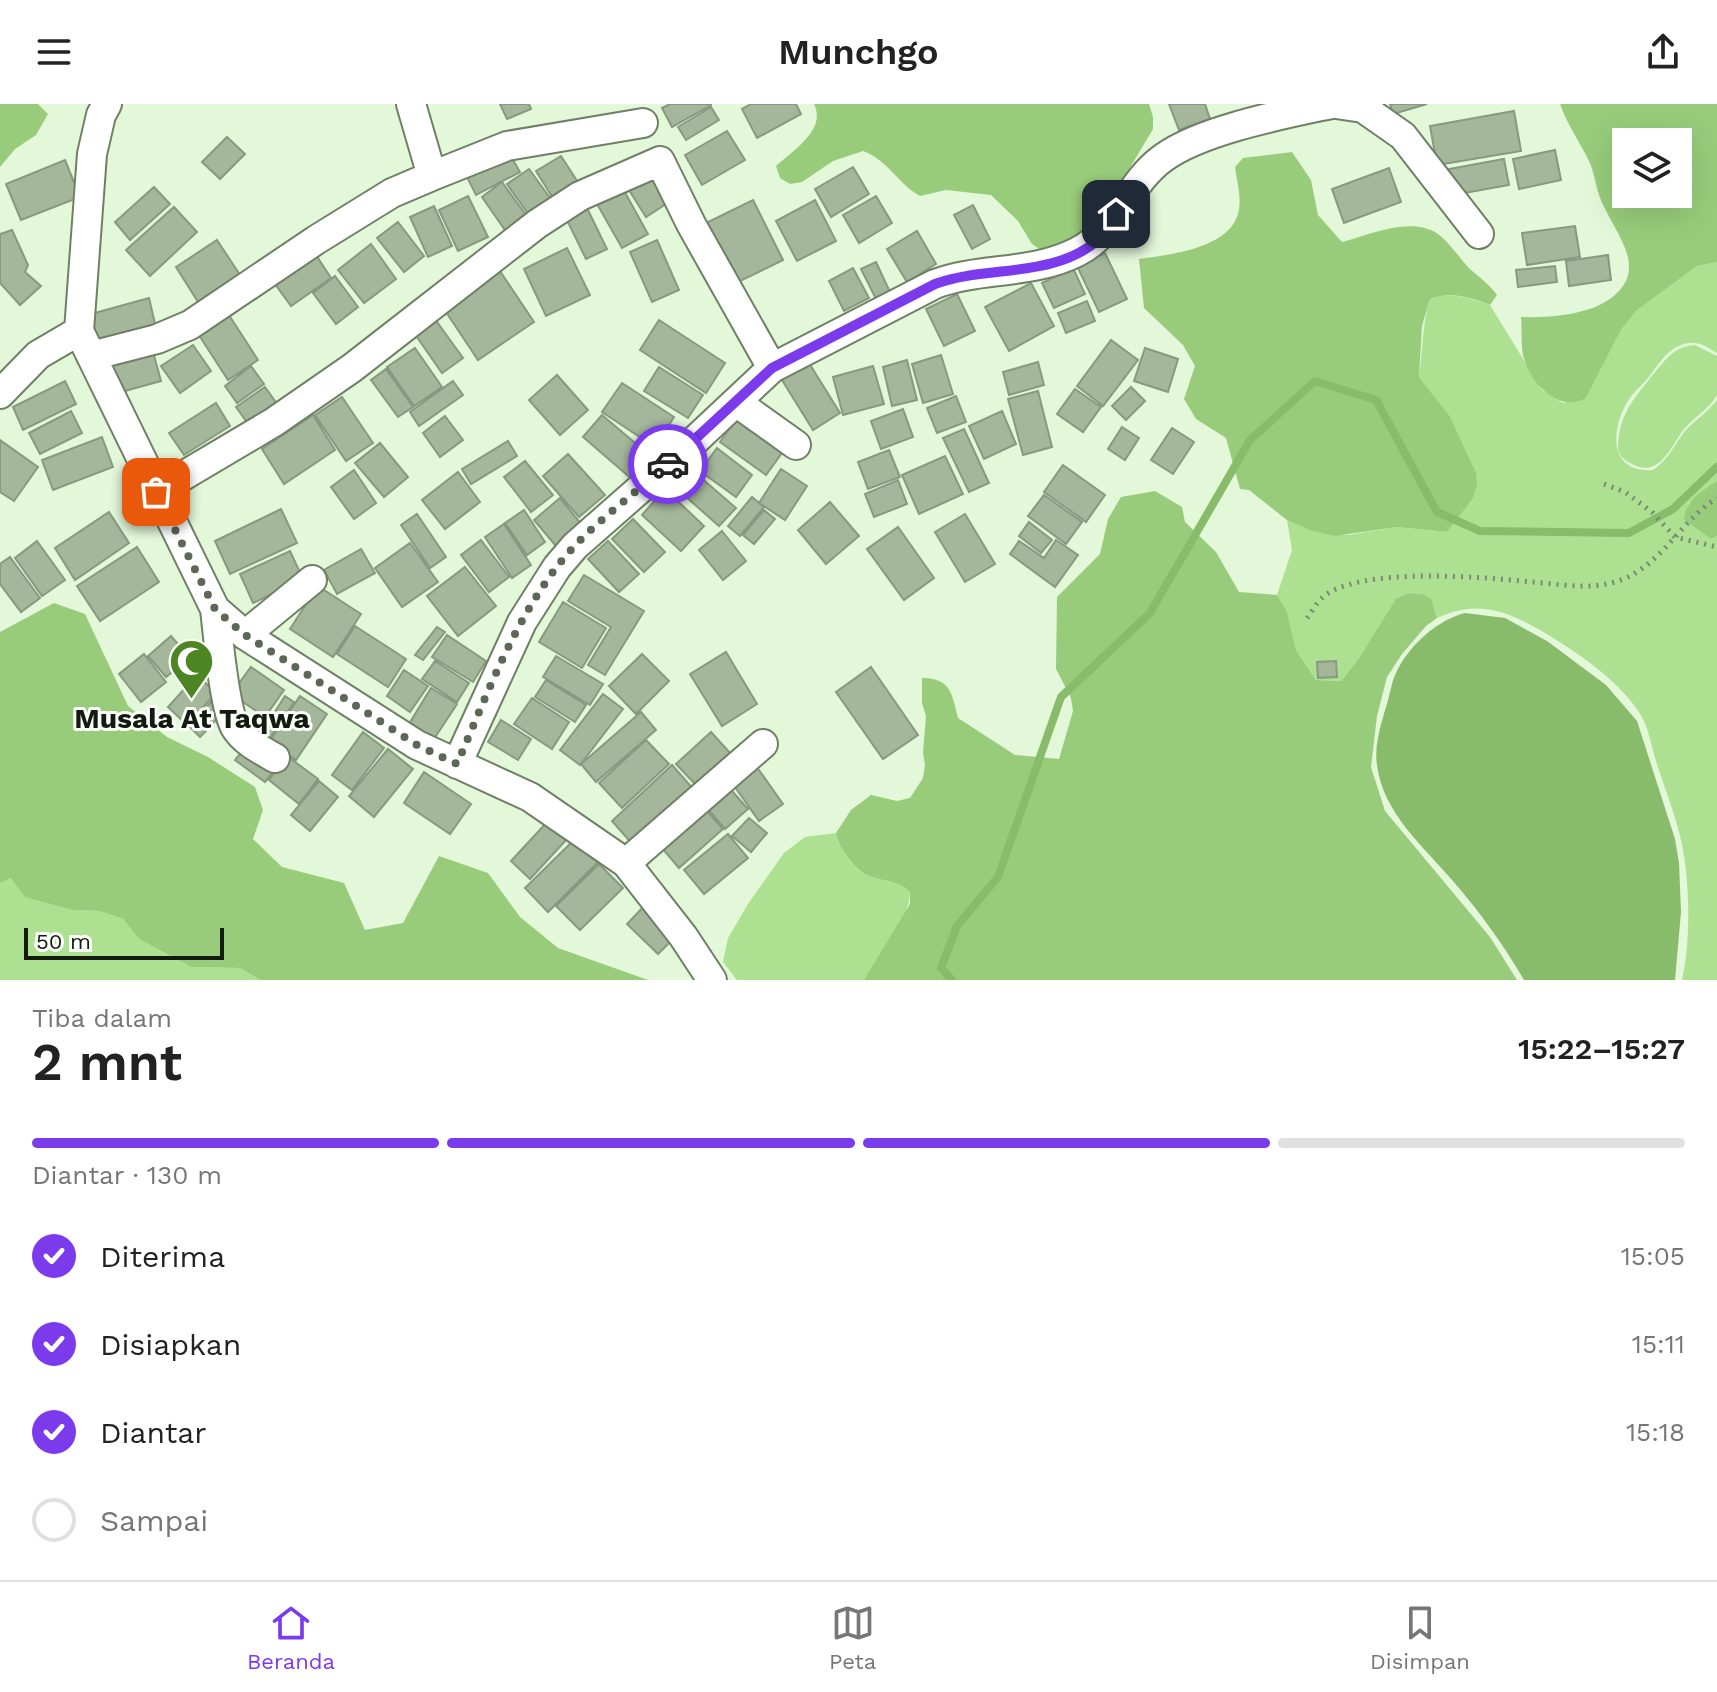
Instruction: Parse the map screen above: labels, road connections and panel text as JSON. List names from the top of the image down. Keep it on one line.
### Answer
{"places":{"mosque":["Musala At Taqwa"]},"scale_bar":"50 m","page":{"header":"Munchgo","scale":"50 m","heading":["2 mnt","Tiba dalam","15:22–15:27"],"bar":"Diantar · 130 m","list":[["Diterima","15:05"],["Disiapkan","15:11"],["Diantar","15:18"],"Sampai"],"tabs":["Beranda","Peta","Disimpan"]}}
